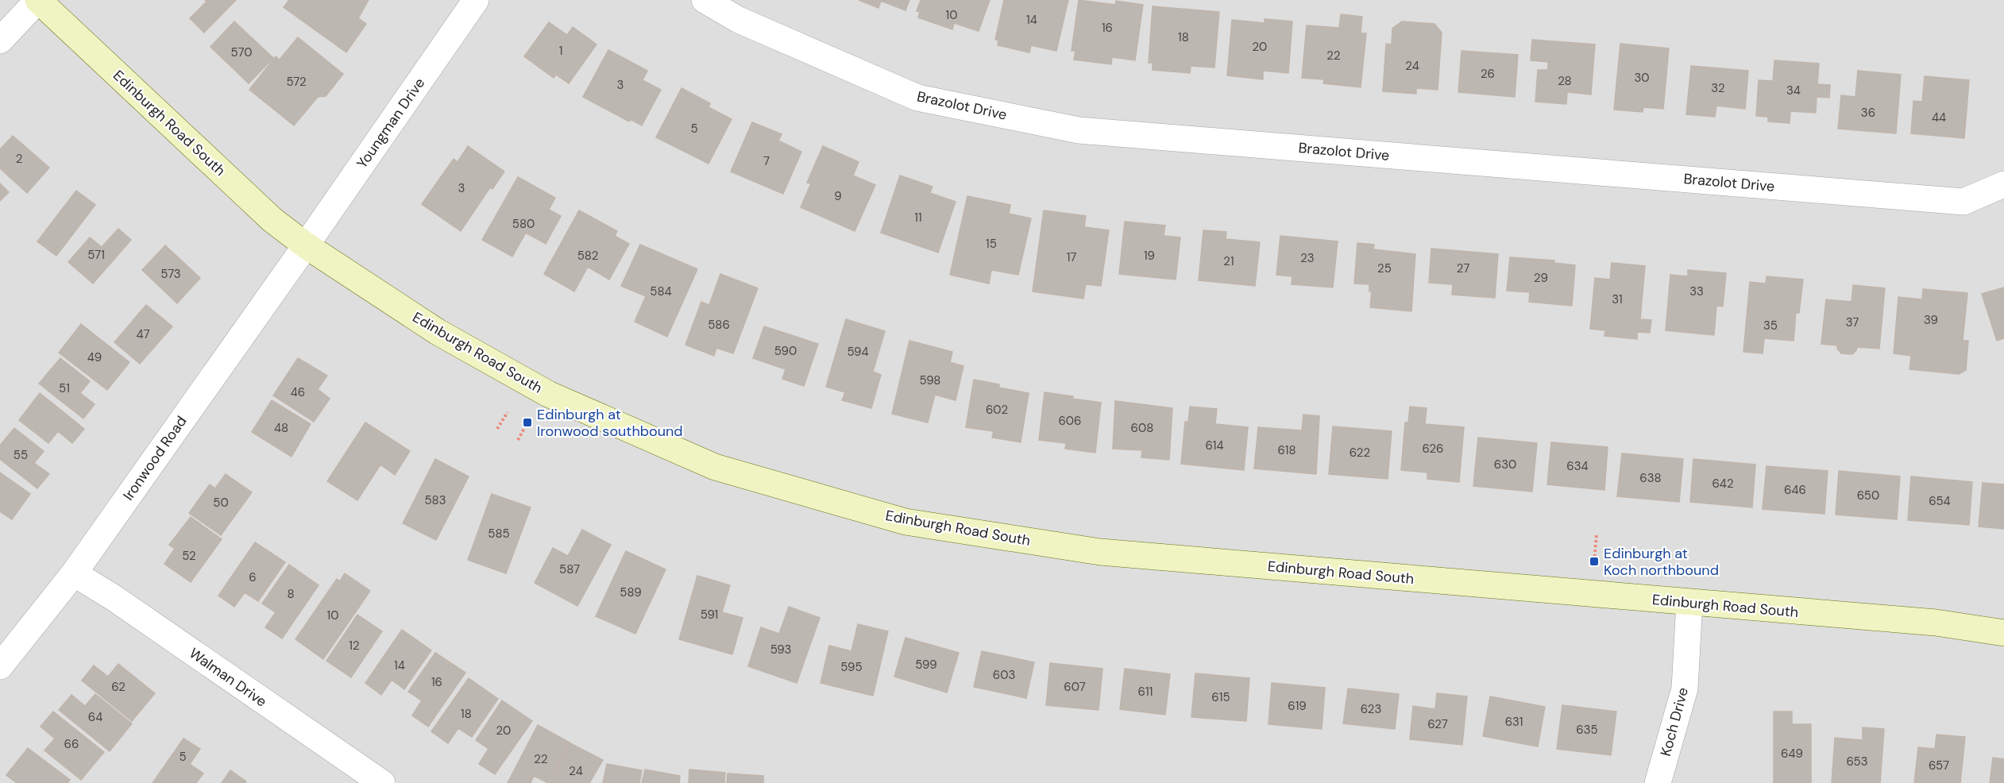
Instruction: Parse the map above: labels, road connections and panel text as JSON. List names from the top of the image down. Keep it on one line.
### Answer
{"streets":{"main road":["Edinburgh Road South"],"street":["Brazolot Drive","Youngman Drive","Ironwood Road","Walman Drive","Koch Drive"]},"crossings":[["Edinburgh Road South","Youngman Drive"],["Edinburgh Road South","Ironwood Road"],["Edinburgh Road South","Koch Drive"],["Youngman Drive","Ironwood Road"],["Ironwood Road","Walman Drive"]],"places":{"transit":["Edinburgh at Ironwood southbound","Edinburgh at Koch northbound"]},"house_numbers":["10","14","16","18","20","1","570","22","24","26","30","28","572","3","32","34","36","44","5","2","7","3","9","11","580","15","571","582","19","17","23","21","25","27","573","29","584","33","31","39","37","586","35","47","590","594","49","598","51","46","602","606","48","608","614","626","618","622","55","630","634","638","642","646","650","583","654","50","585","52","587","6","589","8","591","10","12","593","599","14","595","603","16","62","607","611","615","619","623","18","64","631","627","635","20","66","649","5","22","653","657","24"]}
